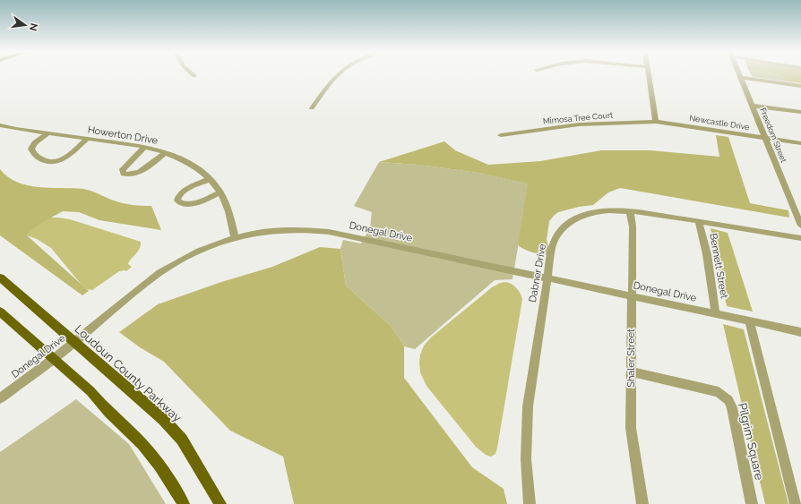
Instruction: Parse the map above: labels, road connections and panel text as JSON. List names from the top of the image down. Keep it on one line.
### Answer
{"streets":{"main road":["Loudoun County Parkway"],"street":["Mimosa Tree Court","Newcastle Drive","Howerton Drive","Freedom Street","Donegal Drive","Bennett Street","Dabner Drive","Shaler Street","Pilgrim Square"]},"crossings":[["Mimosa Tree Court","Newcastle Drive"],["Newcastle Drive","Freedom Street"],["Howerton Drive","Donegal Drive"],["Donegal Drive","Bennett Street"],["Donegal Drive","Dabner Drive"],["Donegal Drive","Shaler Street"],["Donegal Drive","Loudoun County Parkway"],["Bennett Street","Dabner Drive"],["Dabner Drive","Shaler Street"],["Shaler Street","Pilgrim Square"]],"north":"right"}
